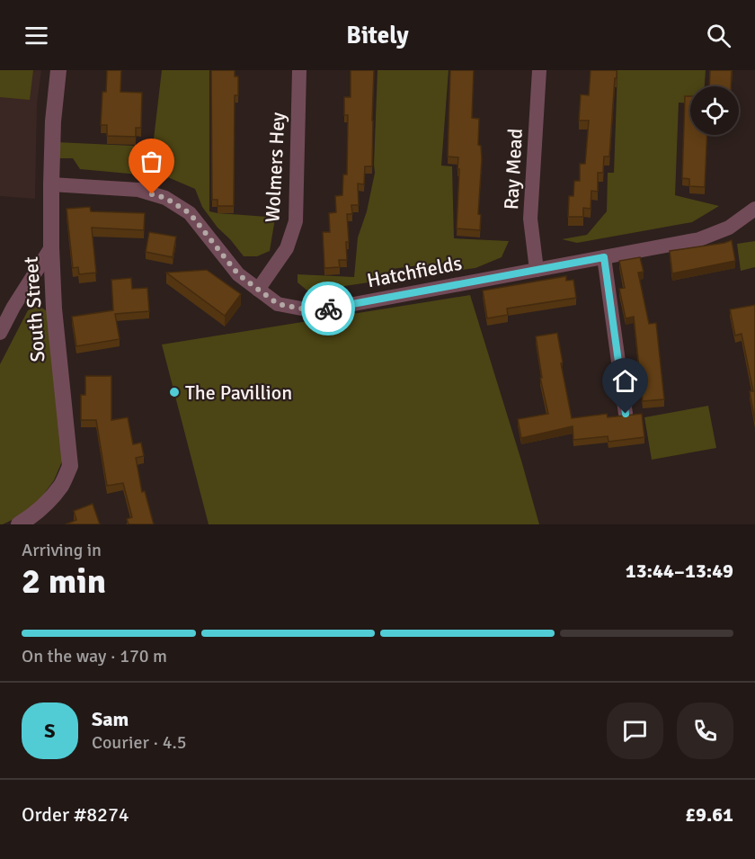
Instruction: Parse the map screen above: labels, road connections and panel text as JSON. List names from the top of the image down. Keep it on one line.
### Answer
{"streets":{"street":["Wolmers Hey","Ray Mead","Hatchfields","South Street"]},"crossings":[["Wolmers Hey","Hatchfields"],["Ray Mead","Hatchfields"],["Hatchfields","South Street"]],"places":["The Pavillion"],"page":{"header":"Bitely","heading":["2 min","Arriving in","13:44–13:49"],"panel":["Sam","Courier · 4.5","Order #8274","£9.61"],"bar":"On the way · 170 m","round":"S"}}
